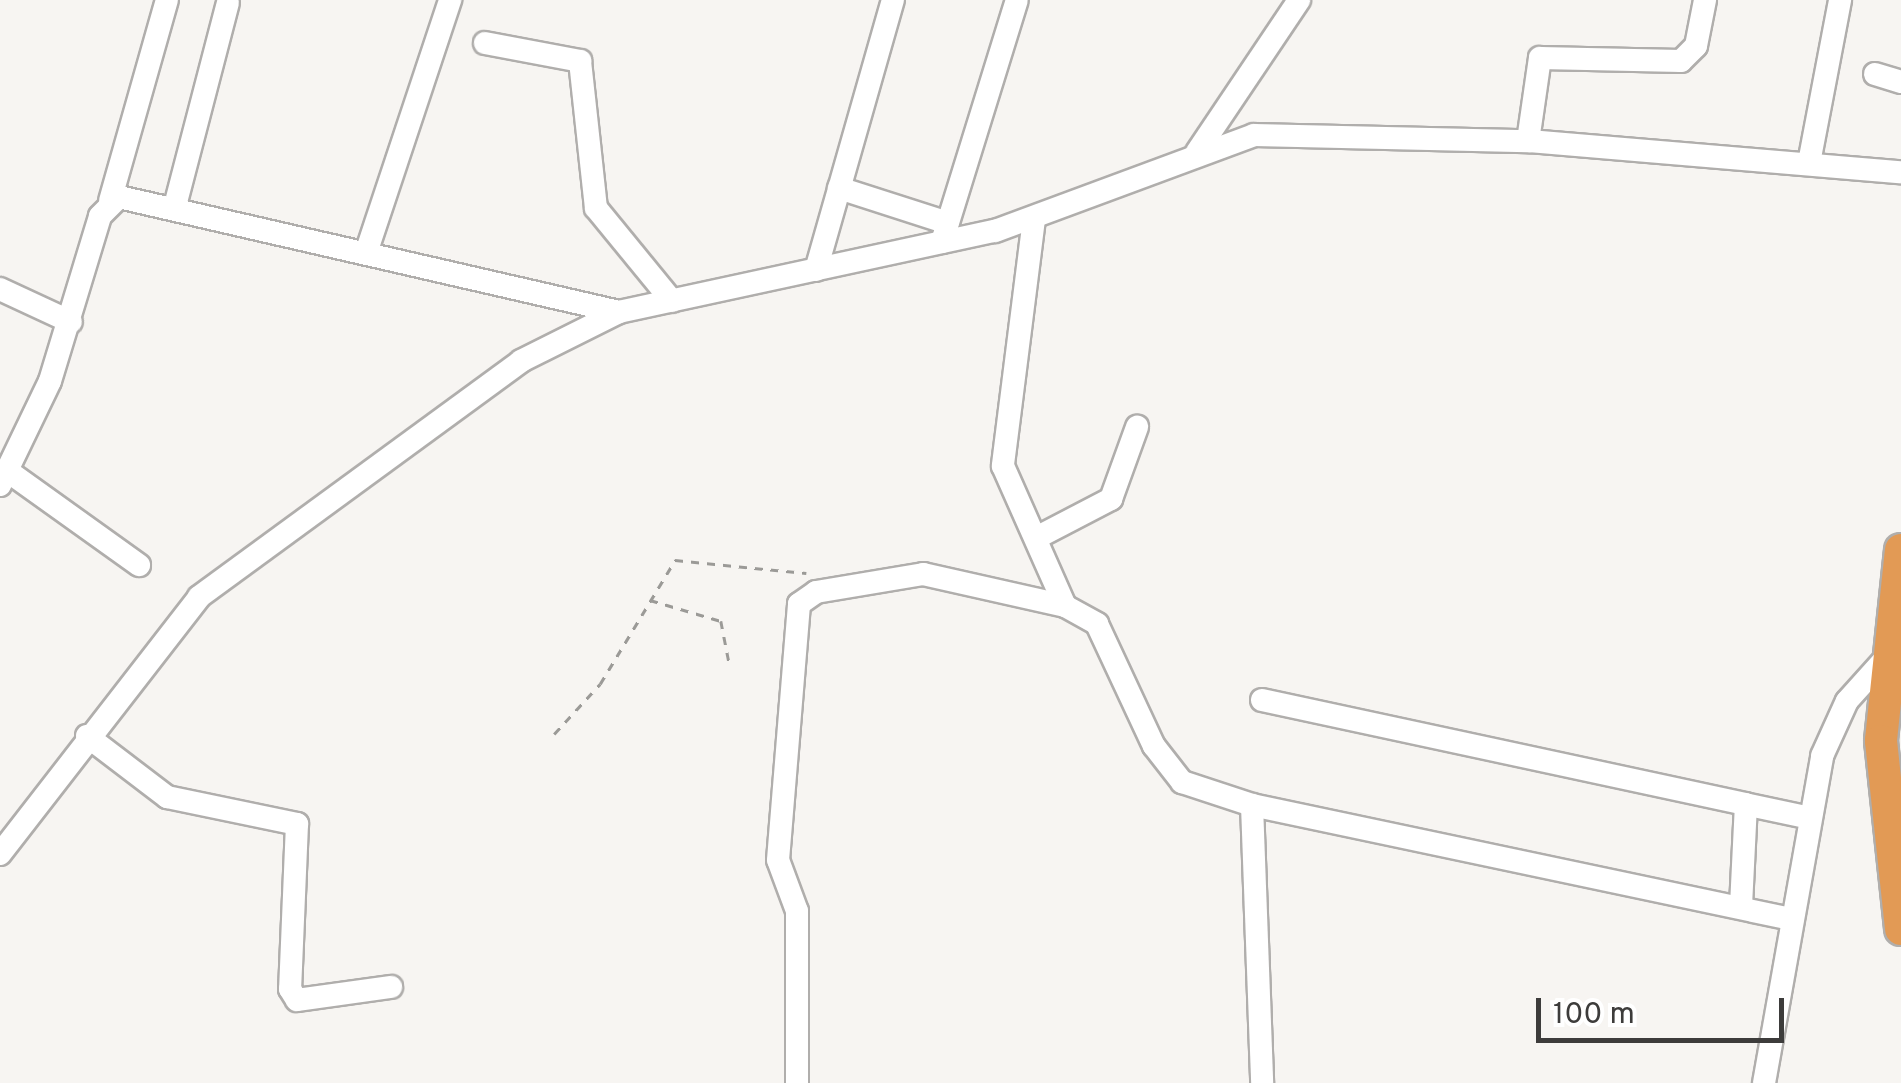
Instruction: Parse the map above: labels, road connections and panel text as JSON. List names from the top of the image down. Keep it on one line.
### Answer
{"scale_bar":"100 m"}
